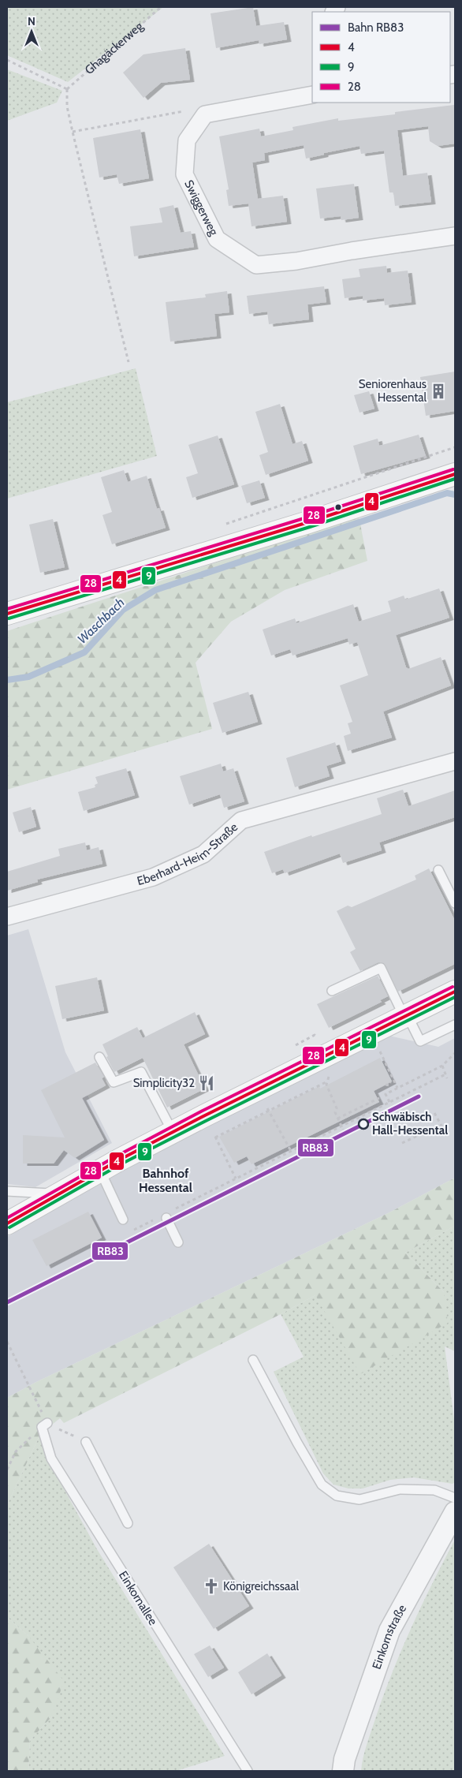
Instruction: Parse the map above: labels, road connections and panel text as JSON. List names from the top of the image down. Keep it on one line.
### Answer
{"streets":{"street":["Swiggerweg","Eberhard-Heim-Straße","Einkornstraße"],"lane":["Einkornallee"],"path":["Ghagäckerweg"]},"districts":["Bahnhof Hessental"],"water":["Waschbach"],"places":{"building":["Seniorenhaus Hessental"],"restaurant":["Simplicity32"],"other":["Schwäbisch Hall-Hessental"],"church":["Königreichssaal"]},"lines":["transit line 28","transit line 4","transit line 9","rail line RB83"],"legend":["Bahn RB83","4","9","28"],"north":"top"}
